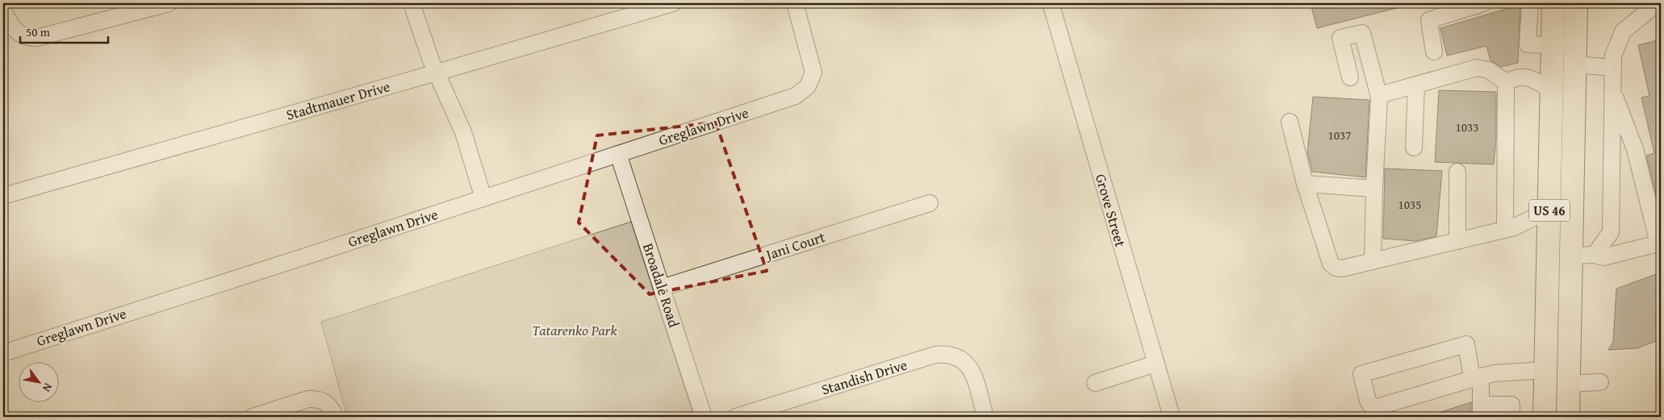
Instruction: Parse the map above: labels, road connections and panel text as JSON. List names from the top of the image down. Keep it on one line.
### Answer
{"streets":{"highway":["US 46"],"street":["Stadtmauer Drive","Greglawn Drive","Grove Street","Jani Court","Broadale Road","Standish Drive"]},"crossings":[["Greglawn Drive","Broadale Road"],["Jani Court","Broadale Road"]],"parks":["Tatarenko Park"],"house_numbers":["1033","1037","1035"],"scale_bar":"50 m","north":"bottom right"}
